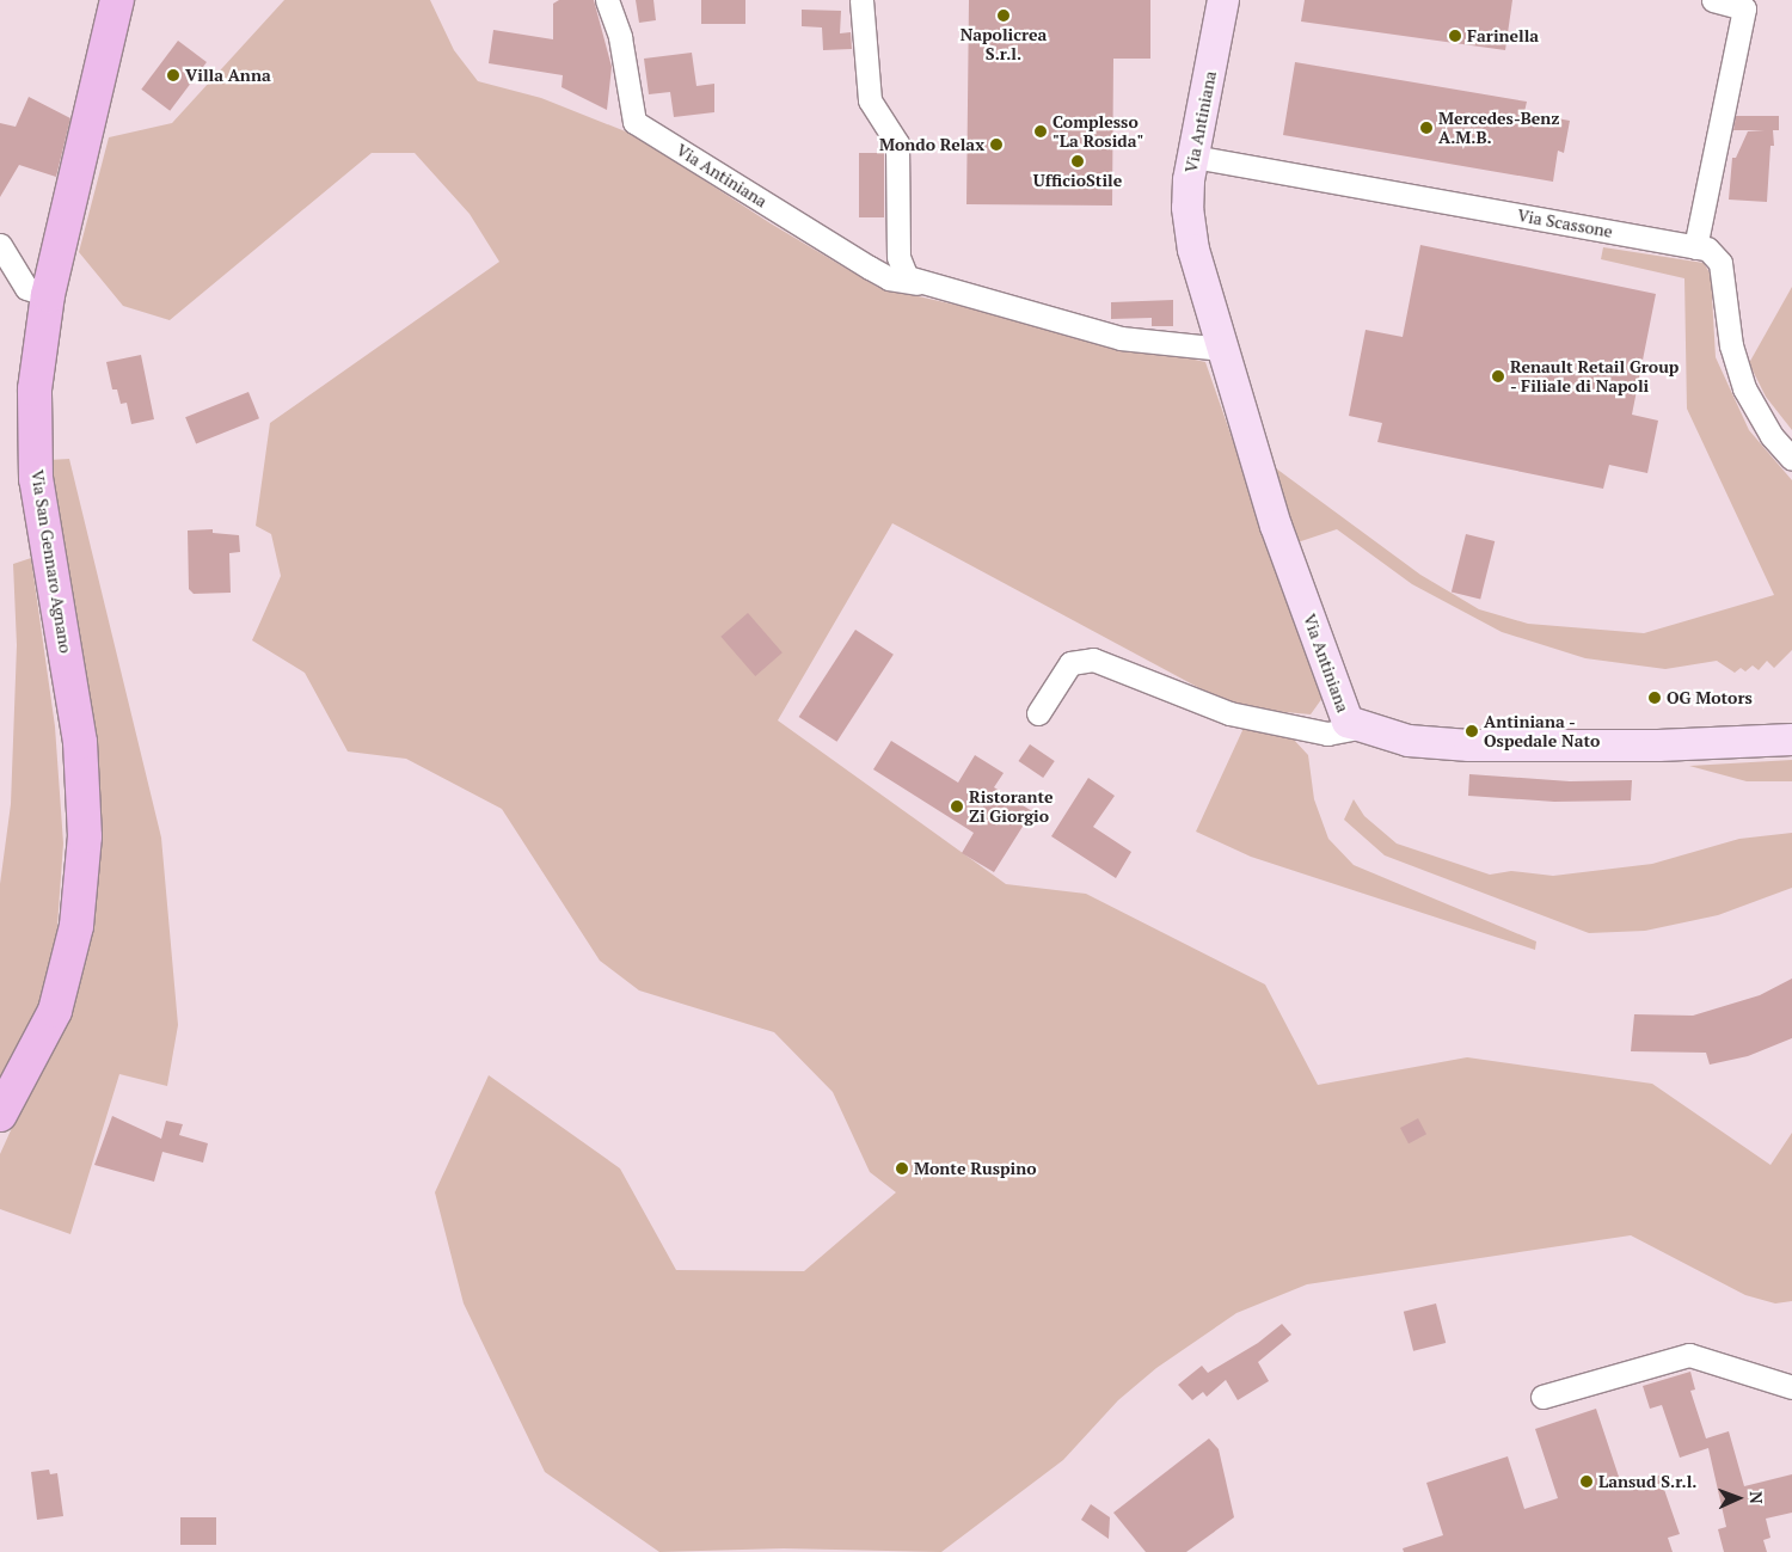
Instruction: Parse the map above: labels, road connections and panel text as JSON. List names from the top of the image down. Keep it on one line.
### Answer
{"streets":{"main road":["Via San Gennaro Agnano"],"street":["Via Antiniana","Via Scassone"]},"crossings":[["Via Antiniana","Via Scassone"]],"places":["Napolicrea S.r.l.","Farinella","Villa Anna","Mercedes-Benz A.M.B.","Complesso \"La Rosida\"","Mondo Relax","UfficioStile","Renault Retail Group - Filiale di Napoli","OG Motors","Antiniana - Ospedale Nato","Ristorante Zi Giorgio","Monte Ruspino","Lansud S.r.l."],"north":"right"}
